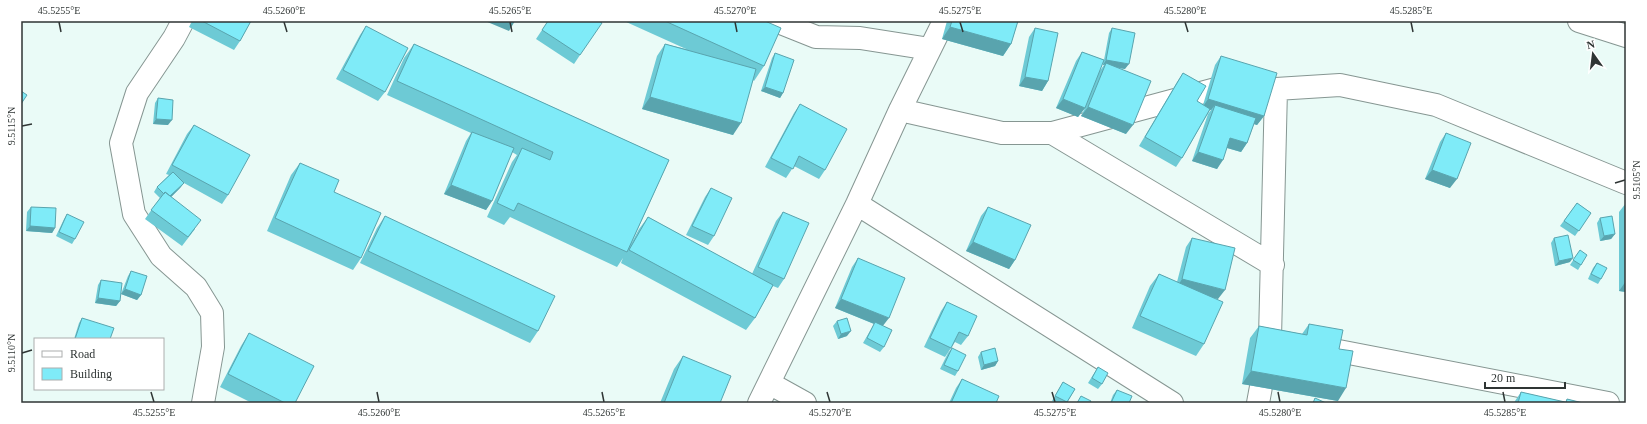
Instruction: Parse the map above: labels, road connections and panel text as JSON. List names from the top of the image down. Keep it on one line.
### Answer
{"legend":["Road","Building"],"scale_bar":"20 m","north":"top","coordinates":["45.5255°E","45.5260°E","45.5265°E","45.5270°E","45.5275°E","45.5280°E","45.5285°E","9.5115°N","9.5105°N","9.5110°N"]}
